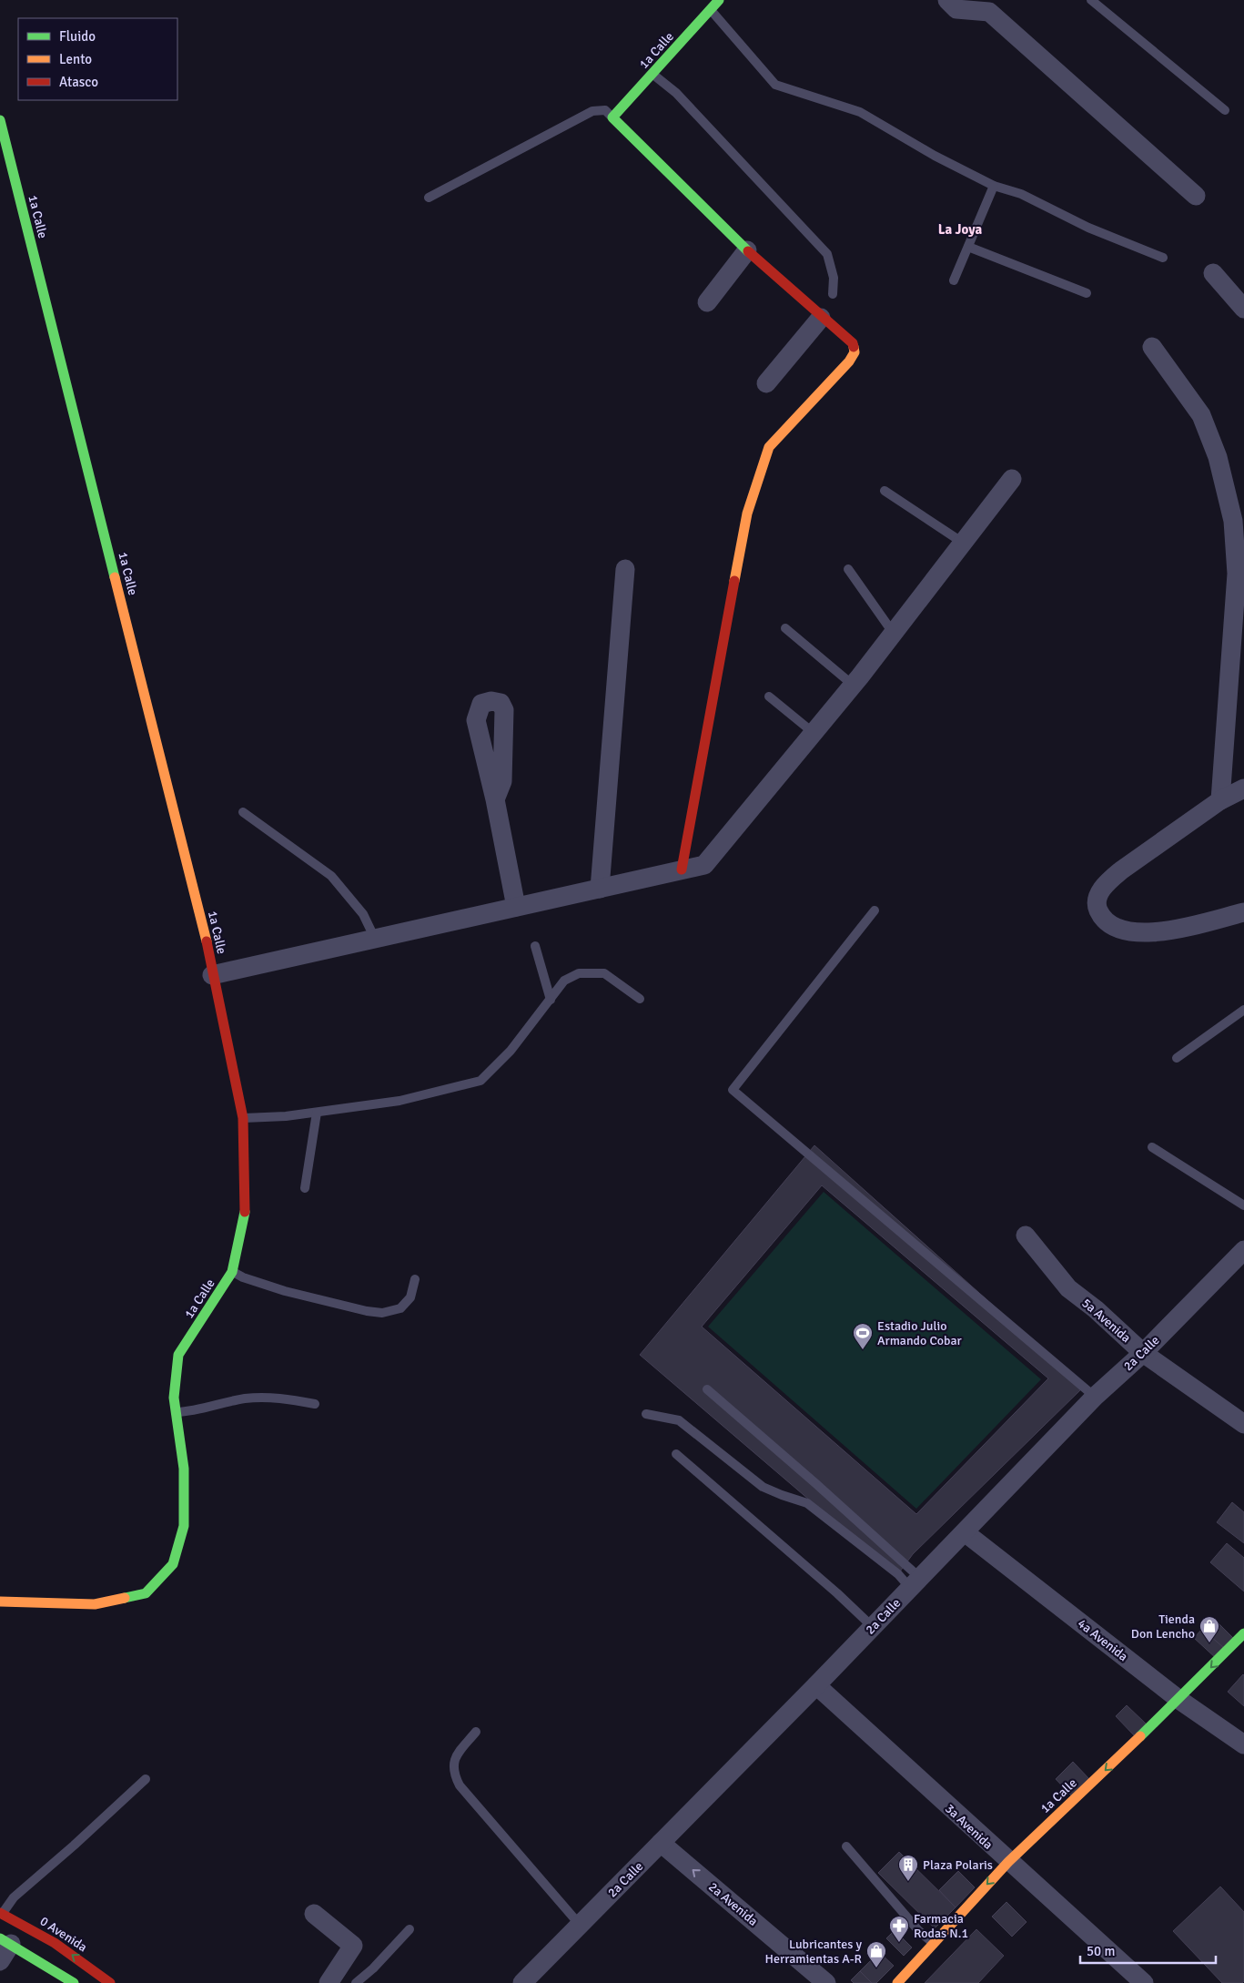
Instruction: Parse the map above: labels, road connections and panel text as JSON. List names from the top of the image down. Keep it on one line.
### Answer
{"streets":{"street":["1a Calle","5a Avenida","2a Calle","4a Avenida","3a Avenida","2a Avenida","0 Avenida"]},"crossings":[["1a Calle","4a Avenida"],["1a Calle","3a Avenida"],["5a Avenida","2a Calle"],["2a Calle","4a Avenida"],["2a Calle","3a Avenida"],["2a Calle","2a Avenida"]],"one_way":["2a Avenida"],"districts":["La Joya"],"places":{"sports":["Estadio Julio Armando Cobar"],"shop":["Tienda Don Lencho","Lubricantes y Herramientas A-R"],"building":["Plaza Polaris"],"pharmacy":["Farmacia Rodas N.1"]},"legend":["Fluido","Lento","Atasco"],"scale_bar":"50 m"}
